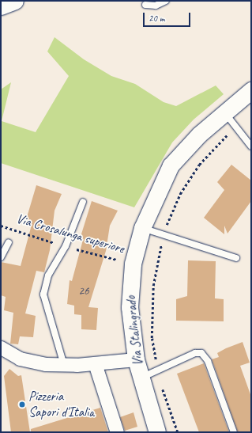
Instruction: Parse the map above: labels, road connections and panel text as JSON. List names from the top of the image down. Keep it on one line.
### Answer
{"streets":{"street":["Via Stalingrado"],"lane":["Via Crosalunga superiore"]},"crossings":[["Via Crosalunga superiore","Via Stalingrado"]],"places":["Pizzeria Sapori d'Italia"],"house_numbers":["26"],"scale_bar":"20 m"}
